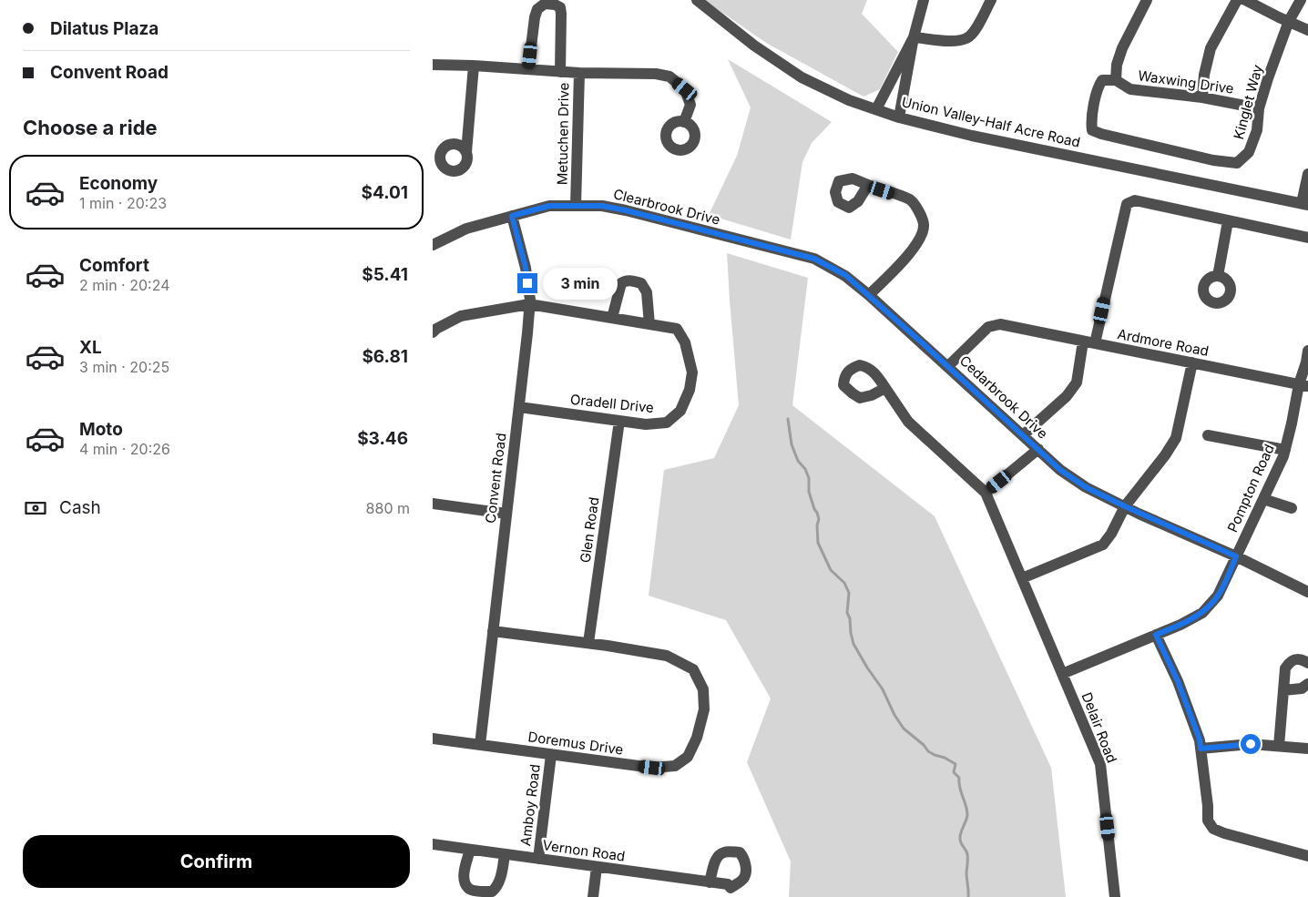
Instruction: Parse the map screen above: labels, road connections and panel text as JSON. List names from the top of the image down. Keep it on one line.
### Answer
{"streets":{"street":["Waxwing Drive","Kinglet Way","Union Valley-Half Acre Road","Metuchen Drive","Clearbrook Drive","Ardmore Road","Cedarbrook Drive","Oradell Drive","Convent Road","Pompton Road","Glen Road","Delair Road","Doremus Drive","Amboy Road","Vernon Road"]},"crossings":[["Waxwing Drive","Kinglet Way"],["Metuchen Drive","Clearbrook Drive"],["Clearbrook Drive","Cedarbrook Drive"],["Clearbrook Drive","Convent Road"],["Ardmore Road","Cedarbrook Drive"],["Ardmore Road","Pompton Road"],["Cedarbrook Drive","Pompton Road"],["Oradell Drive","Convent Road"],["Oradell Drive","Glen Road"],["Convent Road","Doremus Drive"],["Pompton Road","Delair Road"],["Glen Road","Doremus Drive"],["Doremus Drive","Amboy Road"],["Amboy Road","Vernon Road"]],"page":{"banner":["Dilatus Plaza","Convent Road"],"heading":"Choose a ride","list":[{"name":"Economy","note":"1 min · 20:23","value":"$4.01"},{"name":"Comfort","note":"2 min · 20:24","value":"$5.41"},{"name":"XL","note":"3 min · 20:25","value":"$6.81"},{"name":"Moto","note":"4 min · 20:26","value":"$3.46"}],"bubble":"3 min","pay":["Cash","880 m"],"buttons":"Confirm"}}
